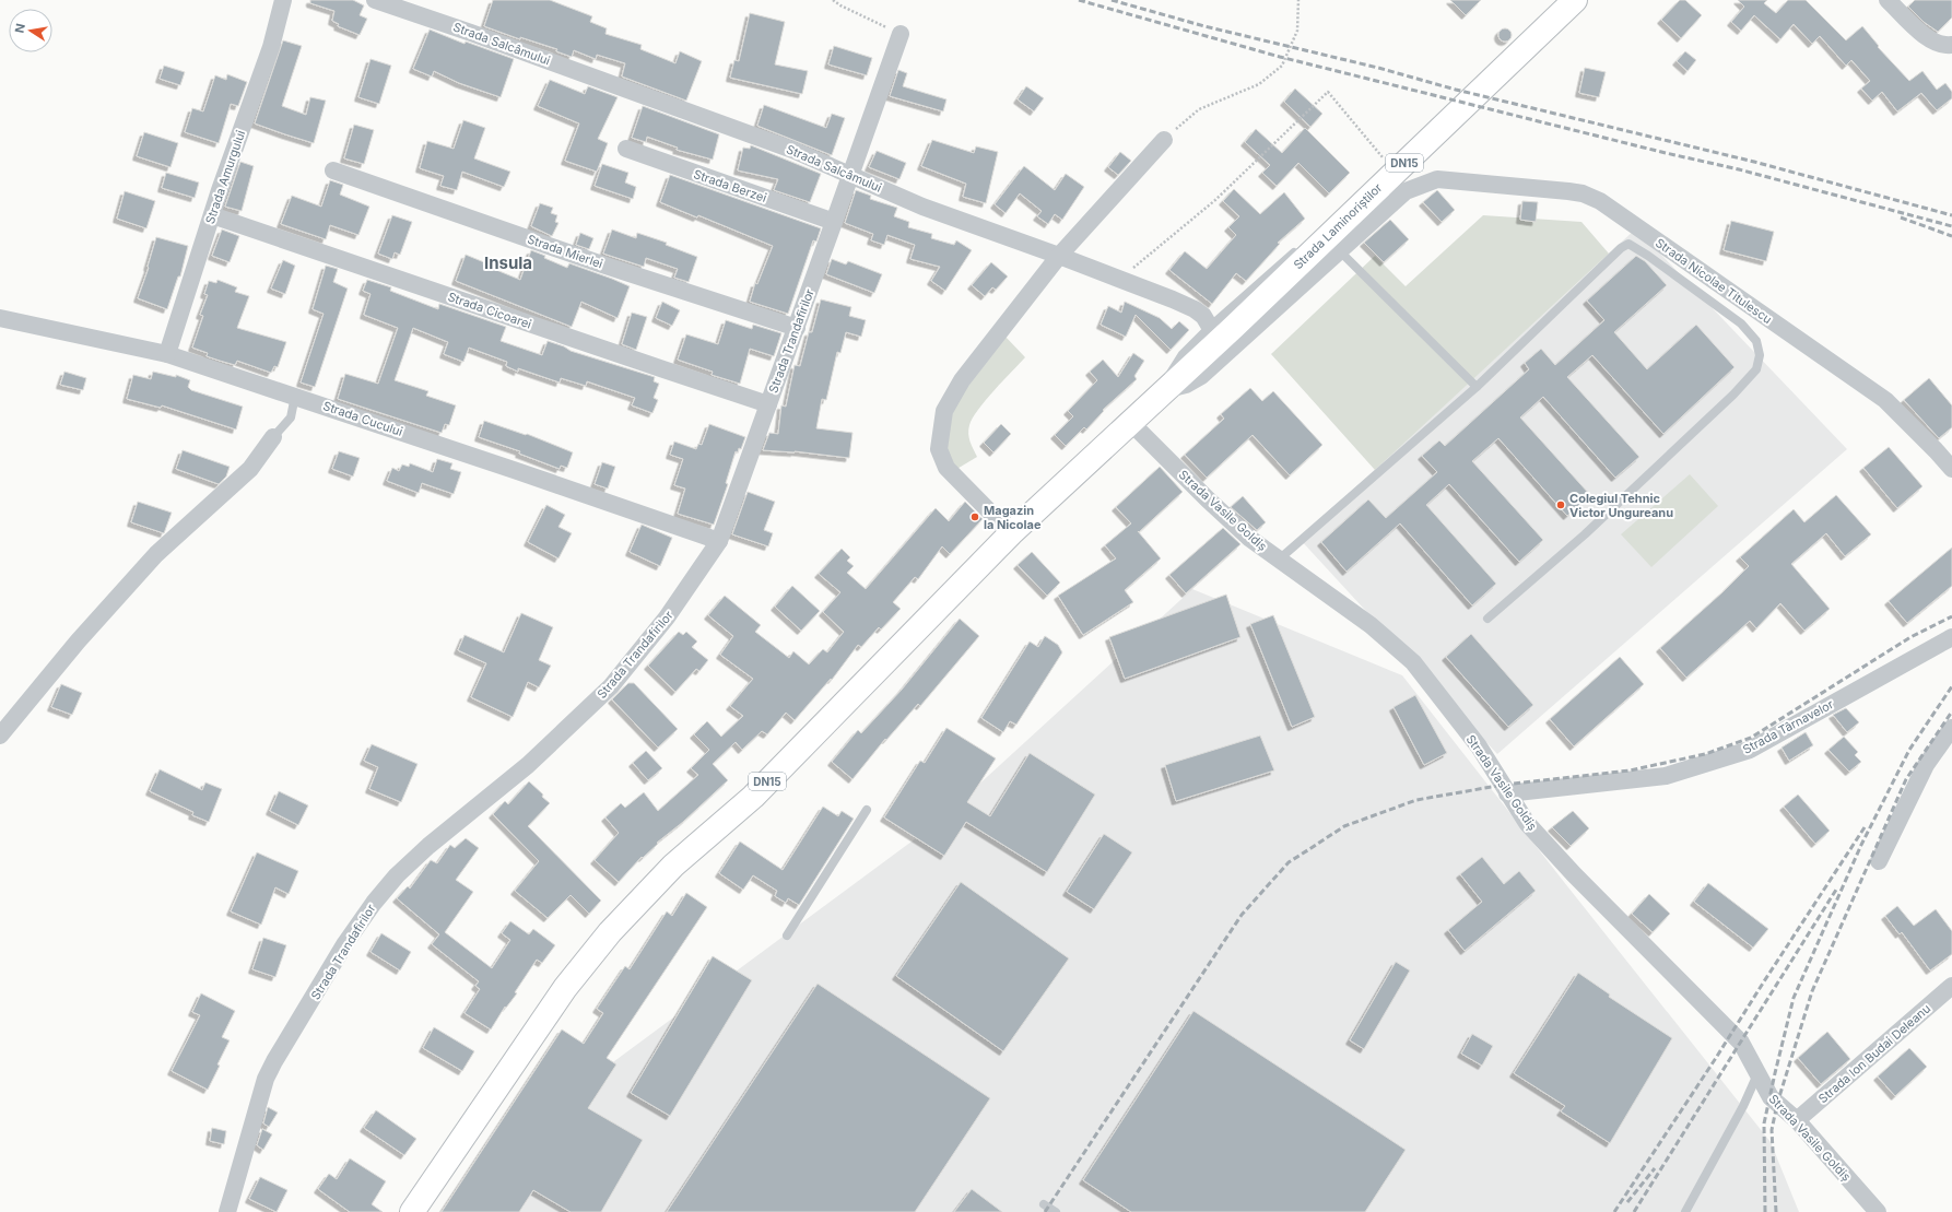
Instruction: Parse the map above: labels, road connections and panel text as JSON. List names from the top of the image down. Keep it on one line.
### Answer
{"streets":{"main road":["DN15","Strada Laminoriștilor"],"street":["Strada Salcâmului","Strada Amurgului","Strada Berzei","Strada Mierlei","Strada Nicolae Titulescu","Strada Cicoarei","Strada Trandafirilor","Strada Cucului","Strada Vasile Goldiș","Strada Târnavelor","Strada Ion Budai Deleanu"]},"crossings":[["Strada Salcâmului","Strada Trandafirilor"],["DN15","Strada Laminoriștilor"],["DN15","Strada Vasile Goldiș"],["Strada Amurgului","Strada Cicoarei"],["Strada Amurgului","Strada Cucului"],["Strada Berzei","Strada Trandafirilor"],["Strada Laminoriștilor","Strada Nicolae Titulescu"],["Strada Mierlei","Strada Trandafirilor"],["Strada Cicoarei","Strada Trandafirilor"],["Strada Trandafirilor","Strada Cucului"],["Strada Vasile Goldiș","Strada Târnavelor"],["Strada Vasile Goldiș","Strada Ion Budai Deleanu"]],"districts":["Insula"],"places":["Colegiul Tehnic Victor Ungureanu","Magazin la Nicolae"],"north":"left"}
